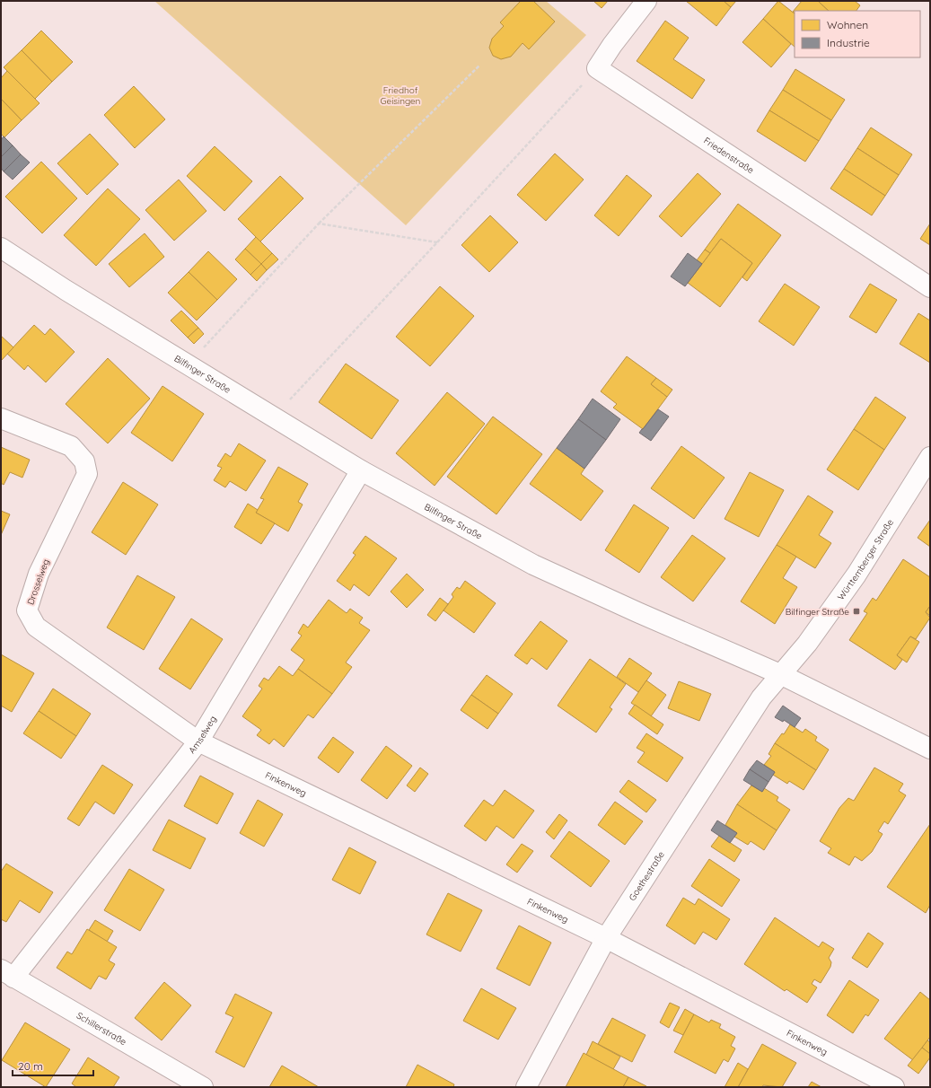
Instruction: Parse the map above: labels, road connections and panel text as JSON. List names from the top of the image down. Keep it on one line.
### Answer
{"streets":{"street":["Friedenstraße","Bilfinger Straße","Württemberger Straße","Drosselweg","Amselweg","Finkenweg","Goethestraße","Schillerstraße"]},"crossings":[["Bilfinger Straße","Württemberger Straße"],["Bilfinger Straße","Amselweg"],["Bilfinger Straße","Goethestraße"],["Württemberger Straße","Goethestraße"],["Drosselweg","Amselweg"],["Drosselweg","Finkenweg"],["Amselweg","Finkenweg"],["Amselweg","Schillerstraße"],["Finkenweg","Goethestraße"]],"parks":["Friedhof Geisingen"],"places":{"transit":["Bilfinger Straße"]},"legend":["Wohnen","Industrie"],"scale_bar":"20 m"}
